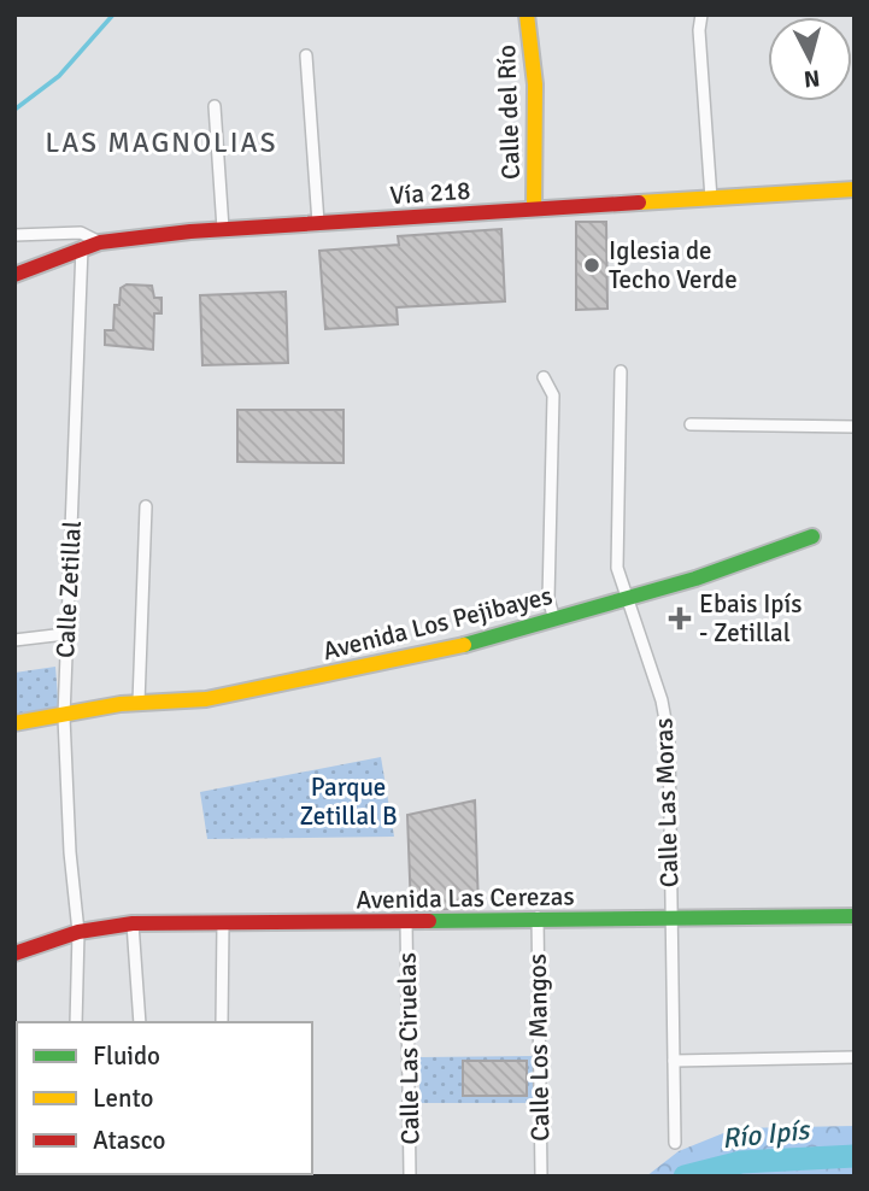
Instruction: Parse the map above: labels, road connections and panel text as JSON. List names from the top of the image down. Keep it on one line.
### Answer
{"streets":{"street":["Calle del Río","Vía 218","Calle Zetillal","Avenida Los Pejibayes","Calle Las Moras","Avenida Las Cerezas","Calle Los Mangos","Calle Las Ciruelas"]},"crossings":[["Calle del Río","Vía 218"],["Vía 218","Calle Zetillal"],["Calle Zetillal","Avenida Los Pejibayes"],["Calle Zetillal","Avenida Las Cerezas"],["Avenida Los Pejibayes","Calle Las Moras"],["Calle Las Moras","Avenida Las Cerezas"],["Avenida Las Cerezas","Calle Los Mangos"],["Avenida Las Cerezas","Calle Las Ciruelas"]],"districts":["LAS MAGNOLIAS"],"water":["Río Ipís"],"parks":["Parque Zetillal B"],"places":{"other":["Iglesia de Techo Verde"],"health":["Ebais Ipís - Zetillal"]},"legend":["Fluido","Lento","Atasco"],"north":"bottom"}
